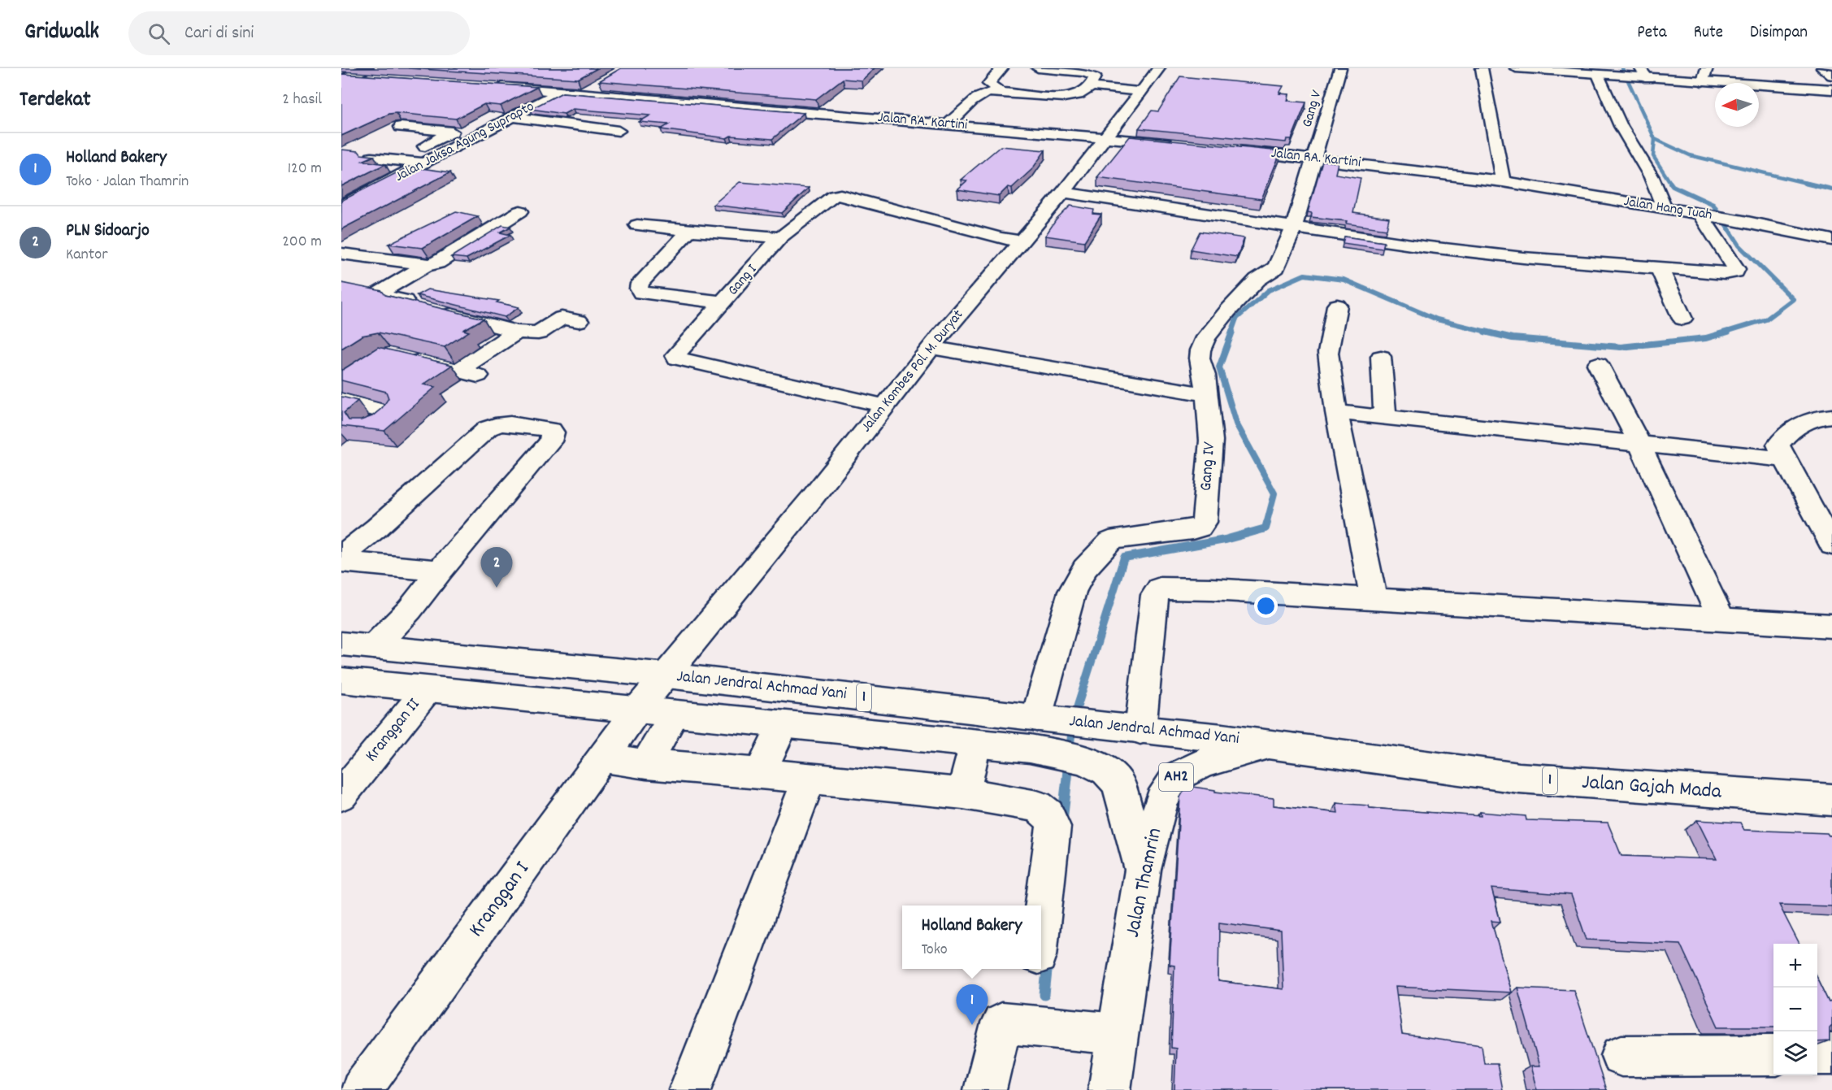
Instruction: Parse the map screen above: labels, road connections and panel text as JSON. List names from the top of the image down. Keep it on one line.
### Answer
{"streets":{"main road":["Gang V","Jalan RA. Kartini","Jalan Jaksa Agung Suprapto","Jalan Hang Tuah","Gang I","Jalan Kombes Pol. M. Duryat","Gang IV","Jalan Jendral Achmad Yani","1","Kranggan II","AH2","Jalan Gajah Mada","Jalan Thamrin","Kranggan I"]},"crossings":[["Gang V","Jalan RA. Kartini"],["Gang V","Gang IV"],["Jalan RA. Kartini","Jalan Jaksa Agung Suprapto"],["Jalan RA. Kartini","Jalan Hang Tuah"],["Jalan RA. Kartini","Jalan Kombes Pol. M. Duryat"],["Jalan RA. Kartini","Gang IV"],["Gang I","Jalan Kombes Pol. M. Duryat"],["Jalan Kombes Pol. M. Duryat","Jalan Jendral Achmad Yani"],["Jalan Kombes Pol. M. Duryat","Kranggan I"],["Gang IV","Jalan Jendral Achmad Yani"],["Jalan Jendral Achmad Yani","Kranggan II"],["Jalan Jendral Achmad Yani","Jalan Gajah Mada"],["Jalan Jendral Achmad Yani","Jalan Thamrin"],["Jalan Jendral Achmad Yani","Kranggan I"],["Jalan Gajah Mada","Jalan Thamrin"]],"north":"left","page":{"header":"Gridwalk","search":"Cari di sini","nav":["Peta","Rute","Disimpan"],"heading":["Terdekat","2 hasil"],"list":[{"mark":"1","name":"Holland Bakery","note":"Toko · Jalan Thamrin","value":"120 m"},{"mark":"2","name":"PLN Sidoarjo","note":"Kantor","value":"200 m"}],"pins":["2","1"],"popup":["Holland Bakery","Toko"],"map_buttons":["+","−"]}}
